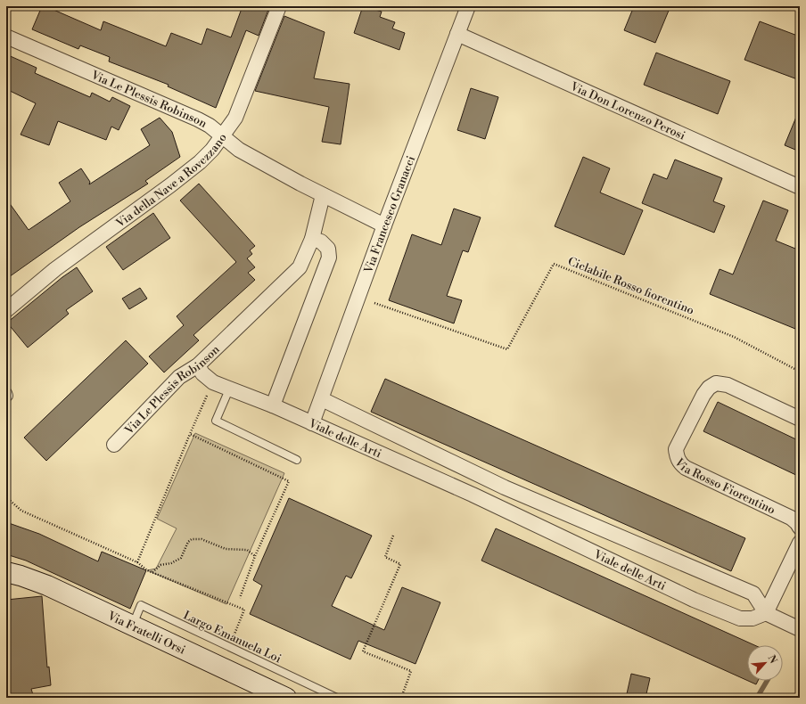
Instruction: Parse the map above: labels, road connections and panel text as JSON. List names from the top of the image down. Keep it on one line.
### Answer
{"streets":{"main road":["Via Fratelli Orsi"],"street":["Via Le Plessis Robinson","Via Don Lorenzo Perosi","Via della Nave a Rovezzano","Via Francesco Granacci","Viale delle Arti","Via Rosso Fiorentino"],"lane":["Largo Emanuela Loi"],"path":["Ciclabile Rosso fiorentino"]},"crossings":[["Via Le Plessis Robinson","Via della Nave a Rovezzano"],["Via Le Plessis Robinson","Via Francesco Granacci"],["Via Le Plessis Robinson","Viale delle Arti"],["Via Don Lorenzo Perosi","Via Francesco Granacci"],["Via Francesco Granacci","Viale delle Arti"],["Via Fratelli Orsi","Largo Emanuela Loi"]],"north":"top right"}
